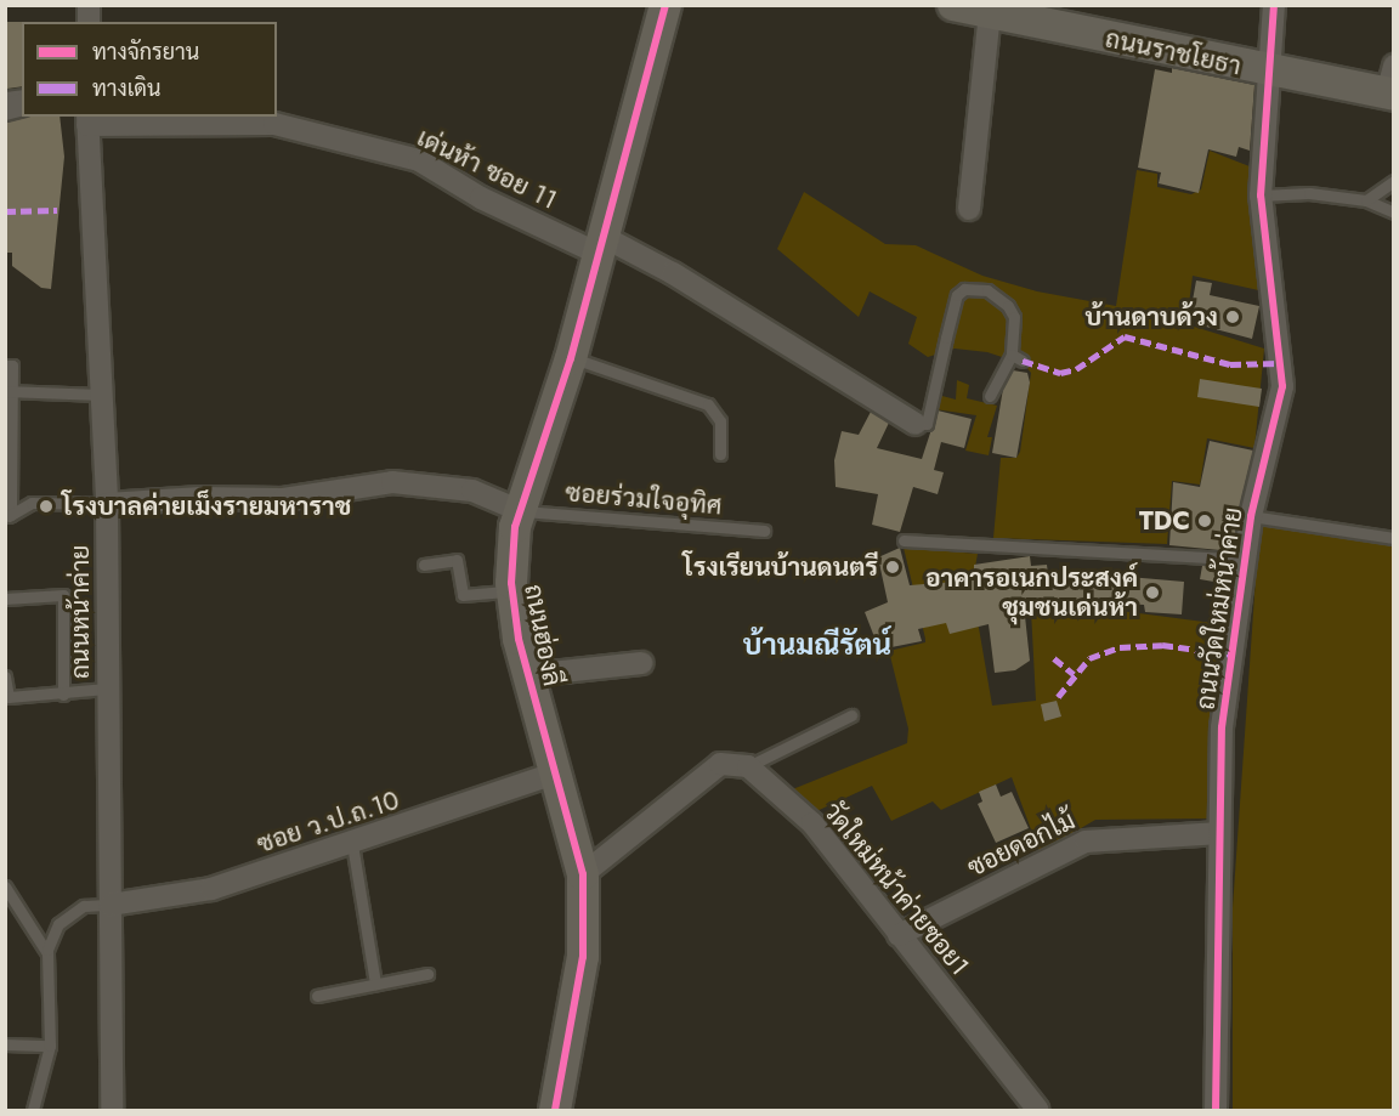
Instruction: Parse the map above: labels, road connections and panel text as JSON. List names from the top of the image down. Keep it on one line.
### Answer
{"streets":{"street":["ถนนราชโยธา","เด่นห้า ซอย 11","ถนนวัดใหม่หน้าค่าย","ถนนหน้าค่าย","ถนนฮ่องลี","ซอย ว.ป.ถ.10","ซอยดอกไม้","วัดใหม่หน้าค่ายซอย1"],"lane":["ซอยร่วมใจอุทิศ"]},"crossings":[["ถนนราชโยธา","ถนนวัดใหม่หน้าค่าย"],["เด่นห้า ซอย 11","ถนนหน้าค่าย"],["เด่นห้า ซอย 11","ถนนฮ่องลี"],["ซอยร่วมใจอุทิศ","ถนนฮ่องลี"],["ถนนวัดใหม่หน้าค่าย","ซอยดอกไม้"],["ถนนหน้าค่าย","ซอย ว.ป.ถ.10"],["ถนนฮ่องลี","ซอย ว.ป.ถ.10"],["ซอยดอกไม้","วัดใหม่หน้าค่ายซอย1"]],"districts":["บ้านมณีรัตน์"],"places":["บ้านดาบด้วง","โรงบาลค่ายเม็งรายมหาราช","TDC","โรงเรียนบ้านดนตรี","อาคารอเนกประสงค์ ชุมชนเด่นห้า"],"legend":["ทางจักรยาน","ทางเดิน"]}
